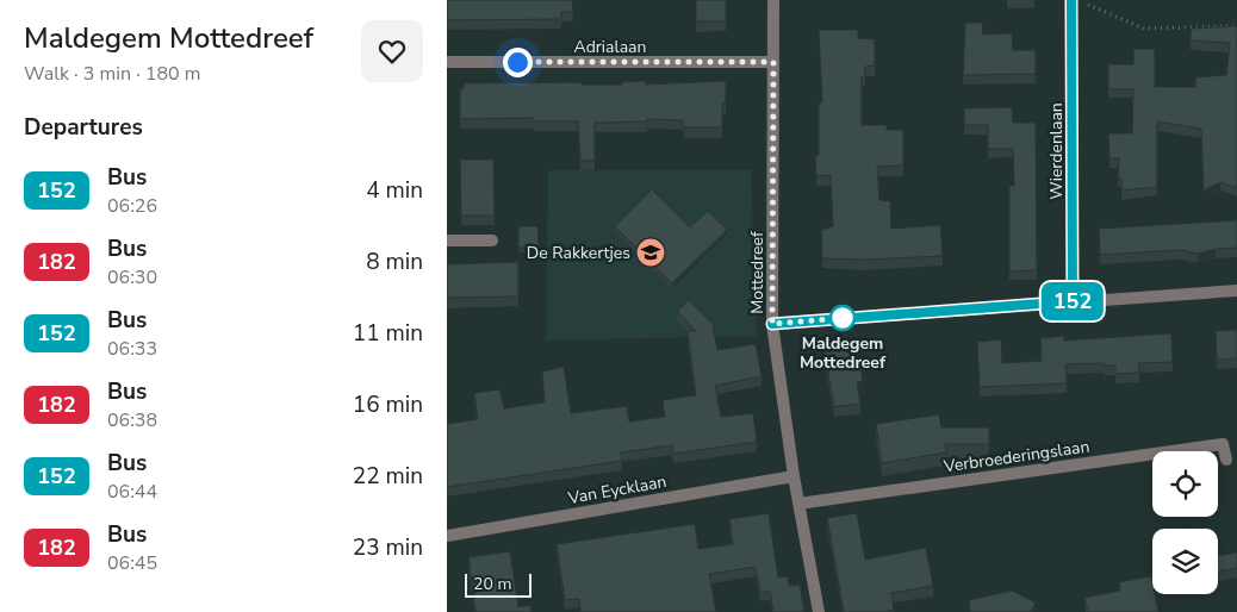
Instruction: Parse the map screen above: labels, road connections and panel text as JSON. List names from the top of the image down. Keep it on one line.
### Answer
{"streets":{"street":["Adrialaan","Wierdenlaan","Mottedreef","Verbroederingslaan","Van Eycklaan"]},"crossings":[["Adrialaan","Mottedreef"],["Mottedreef","Verbroederingslaan"],["Mottedreef","Van Eycklaan"]],"places":{"school or university":["De Rakkertjes"],"other":["Maldegem Mottedreef"]},"lines":["bus line 152"],"scale_bar":"20 m","page":{"heading":[["Maldegem Mottedreef","Walk · 3 min · 180 m"],"Departures"],"on_map":"152","list":[{"mark":"152","name":"Bus","note":"06:26","value":"4 min"},{"mark":"182","name":"Bus","note":"06:30","value":"8 min"},{"mark":"152","name":"Bus","note":"06:33","value":"11 min"},{"mark":"182","name":"Bus","note":"06:38","value":"16 min"},{"mark":"152","name":"Bus","note":"06:44","value":"22 min"},{"mark":"182","name":"Bus","note":"06:45","value":"23 min"}],"scale":"20 m"}}
